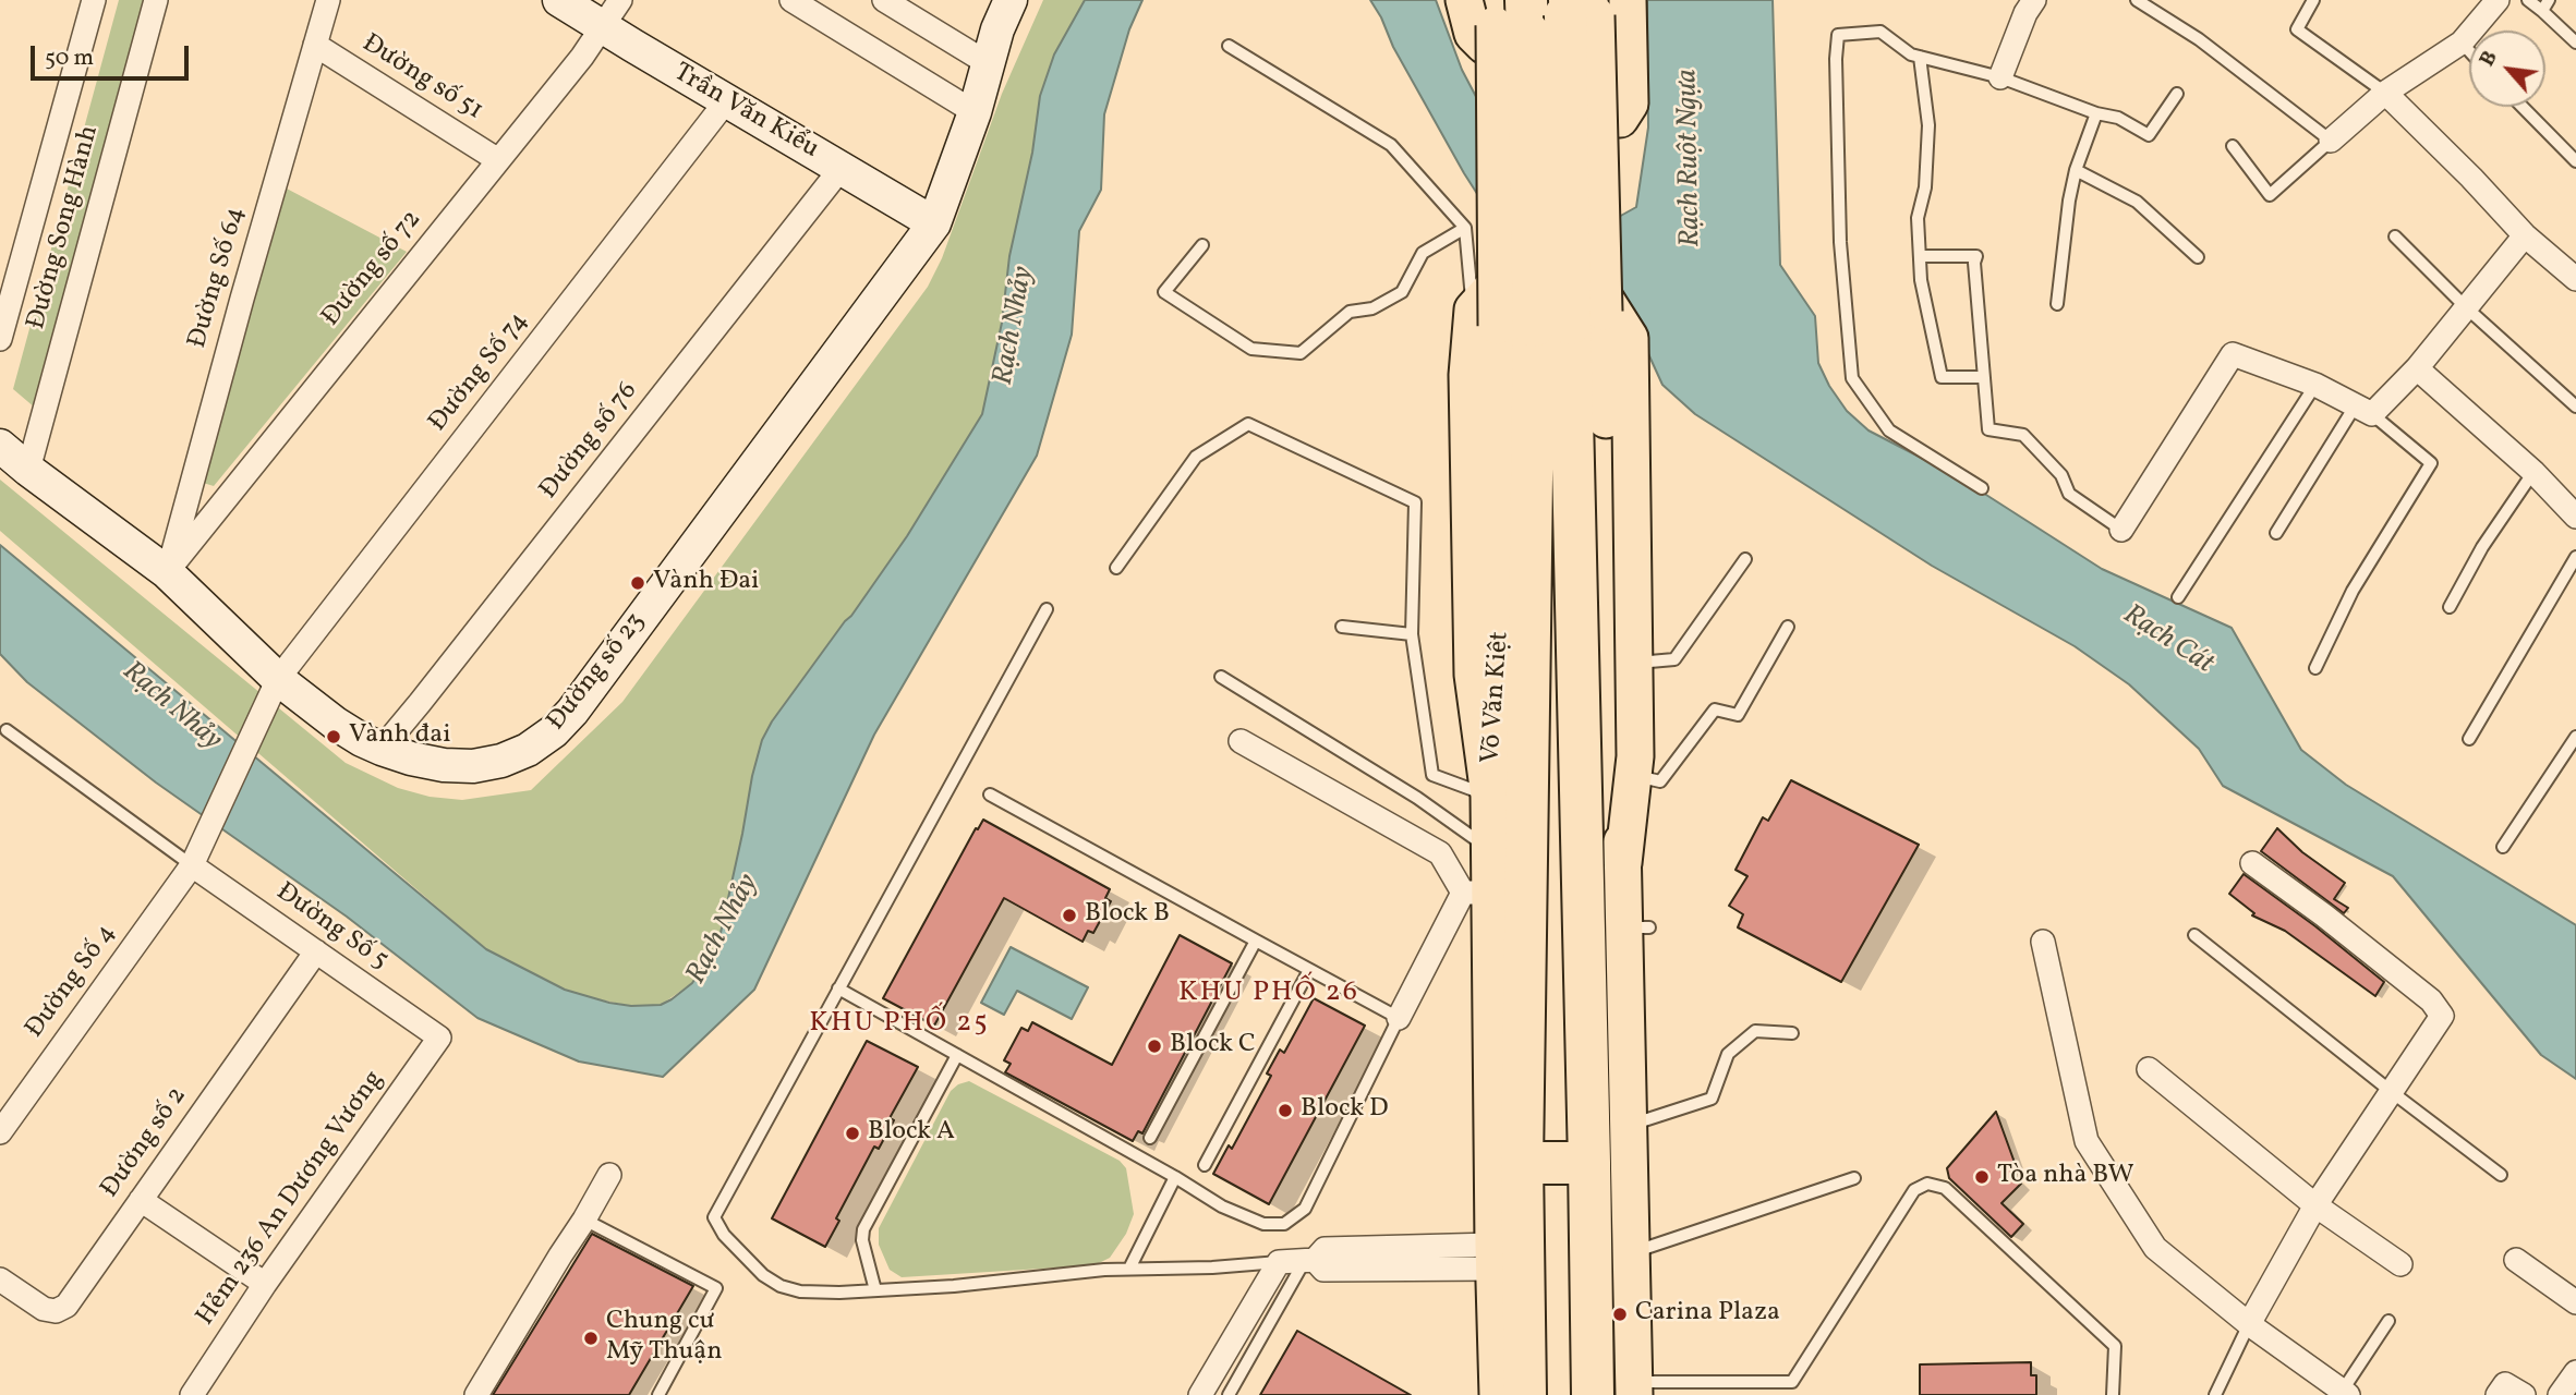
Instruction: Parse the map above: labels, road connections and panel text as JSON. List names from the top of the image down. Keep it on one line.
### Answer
{"streets":{"highway":["Võ Văn Kiệt"],"street":["Đường số 51","Trần Văn Kiểu","Đường Song Hành","Đường số 72","Đường Số 64","Đường Số 74","Đường số 76","Đường số 23","Đường Số 5","Đường Số 4","Đường số 2","Hẻm 236 An Dương Vương"]},"crossings":[["Đường số 51","Đường số 72"],["Đường số 51","Đường Số 64"],["Trần Văn Kiểu","Đường số 72"],["Trần Văn Kiểu","Đường Số 74"],["Trần Văn Kiểu","Đường số 76"],["Trần Văn Kiểu","Đường số 23"],["Đường Song Hành","Đường số 23"],["Đường số 72","Đường Số 64"],["Đường số 72","Đường số 23"],["Đường Số 64","Đường số 23"],["Đường Số 74","Đường số 23"],["Đường Số 74","Đường Số 5"],["Đường Số 74","Đường Số 4"],["Đường số 76","Đường số 23"],["Đường Số 5","Đường Số 4"],["Đường Số 5","Đường số 2"],["Đường Số 5","Hẻm 236 An Dương Vương"]],"districts":["KHU PHỐ 26","KHU PHỐ 25"],"water":["Rạch Ruột Ngựa","Rạch Nhảy","Rạch Cát"],"places":["Vành Đai","Vành đai","Block B","Block C","Block D","Block A","Tòa nhà BW","Carina Plaza","Chung cư Mỹ Thuận"],"scale_bar":"50 m","north":"top left"}
